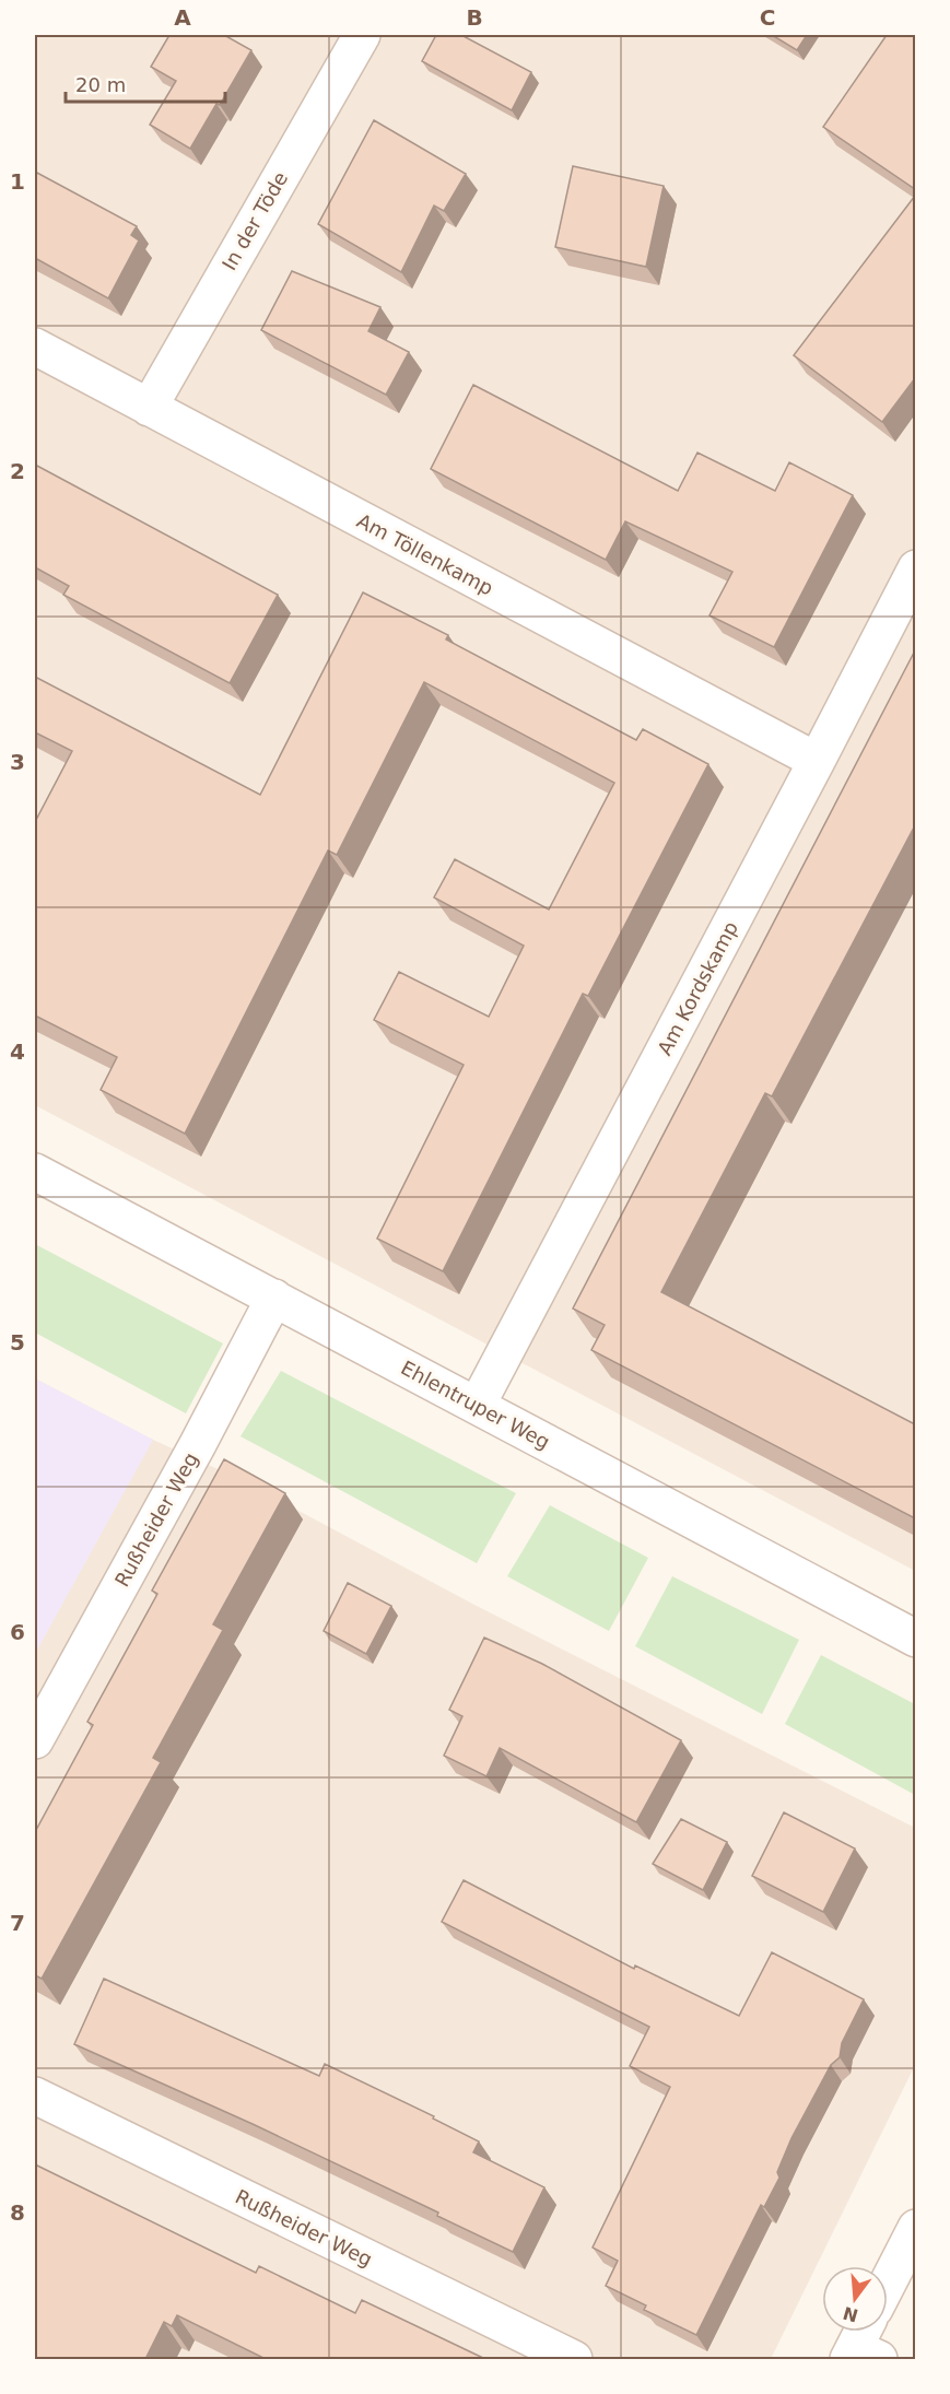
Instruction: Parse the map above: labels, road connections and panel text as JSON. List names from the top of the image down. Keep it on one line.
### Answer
{"streets":{"street":["In der Töde","Am Töllenkamp","Am Kordskamp","Ehlentruper Weg","Rußheider Weg"]},"crossings":[["In der Töde","Am Töllenkamp"],["Am Töllenkamp","Am Kordskamp"],["Am Kordskamp","Ehlentruper Weg"],["Ehlentruper Weg","Rußheider Weg"]],"scale_bar":"20 m","north":"bottom","grid":{"columns":["A","B","C"],"rows":["1","2","3","4","5","6","7","8"]}}
